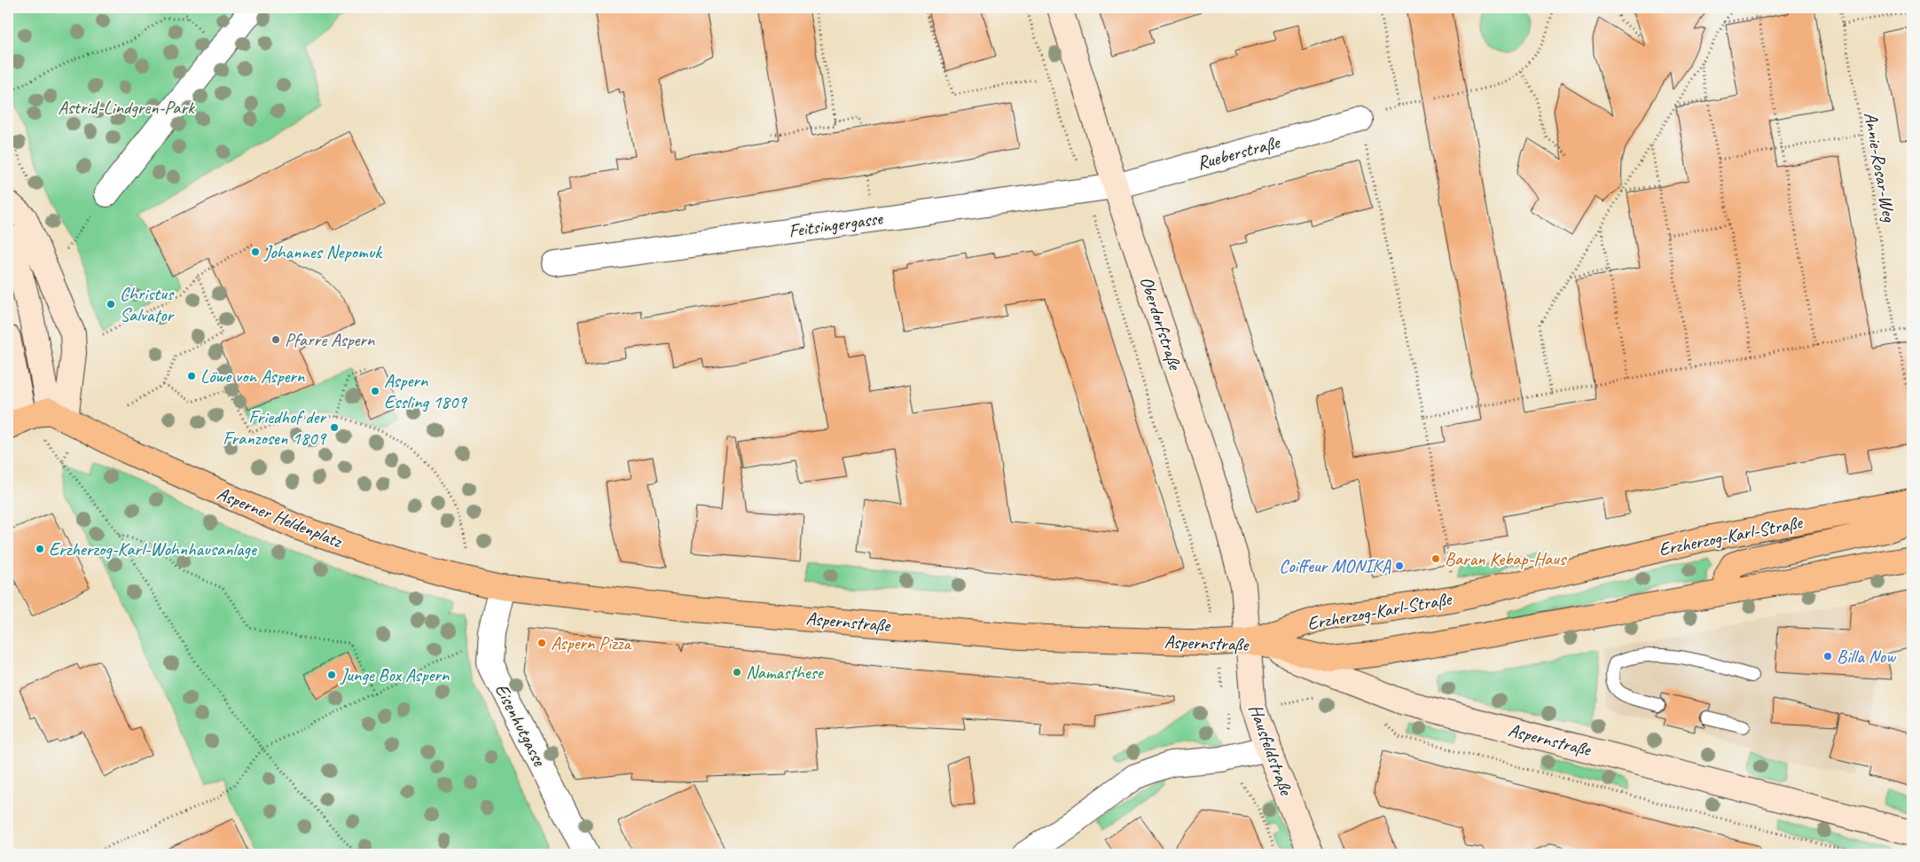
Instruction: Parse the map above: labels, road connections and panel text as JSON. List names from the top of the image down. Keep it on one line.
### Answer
{"streets":{"main road":["Asperner Heldenplatz","Erzherzog-Karl-Straße","Aspernstraße"],"street":["Rueberstraße","Feitsingergasse","Oberdorfstraße","Eisenhutgasse","Hausfeldstraße"],"path":["Annie-Rosar-Weg"]},"crossings":[["Rueberstraße","Feitsingergasse"],["Rueberstraße","Oberdorfstraße"],["Feitsingergasse","Oberdorfstraße"],["Oberdorfstraße","Erzherzog-Karl-Straße"],["Oberdorfstraße","Aspernstraße"],["Oberdorfstraße","Hausfeldstraße"],["Asperner Heldenplatz","Aspernstraße"],["Asperner Heldenplatz","Eisenhutgasse"],["Erzherzog-Karl-Straße","Aspernstraße"],["Erzherzog-Karl-Straße","Hausfeldstraße"],["Aspernstraße","Eisenhutgasse"],["Aspernstraße","Hausfeldstraße"]],"parks":["Astrid-Lindgren-Park"],"places":["Johannes Nepomuk","Christus Salvator","Pfarre Aspern","Löwe von Aspern","Aspern Essling 1809","Friedhof der Franzosen 1809","Erzherzog-Karl-Wohnhausanlage","Baran Kebap-Haus","Coiffeur MONIKA","Aspern Pizza","Billa Now","Namasthese","Junge Box Aspern"]}
